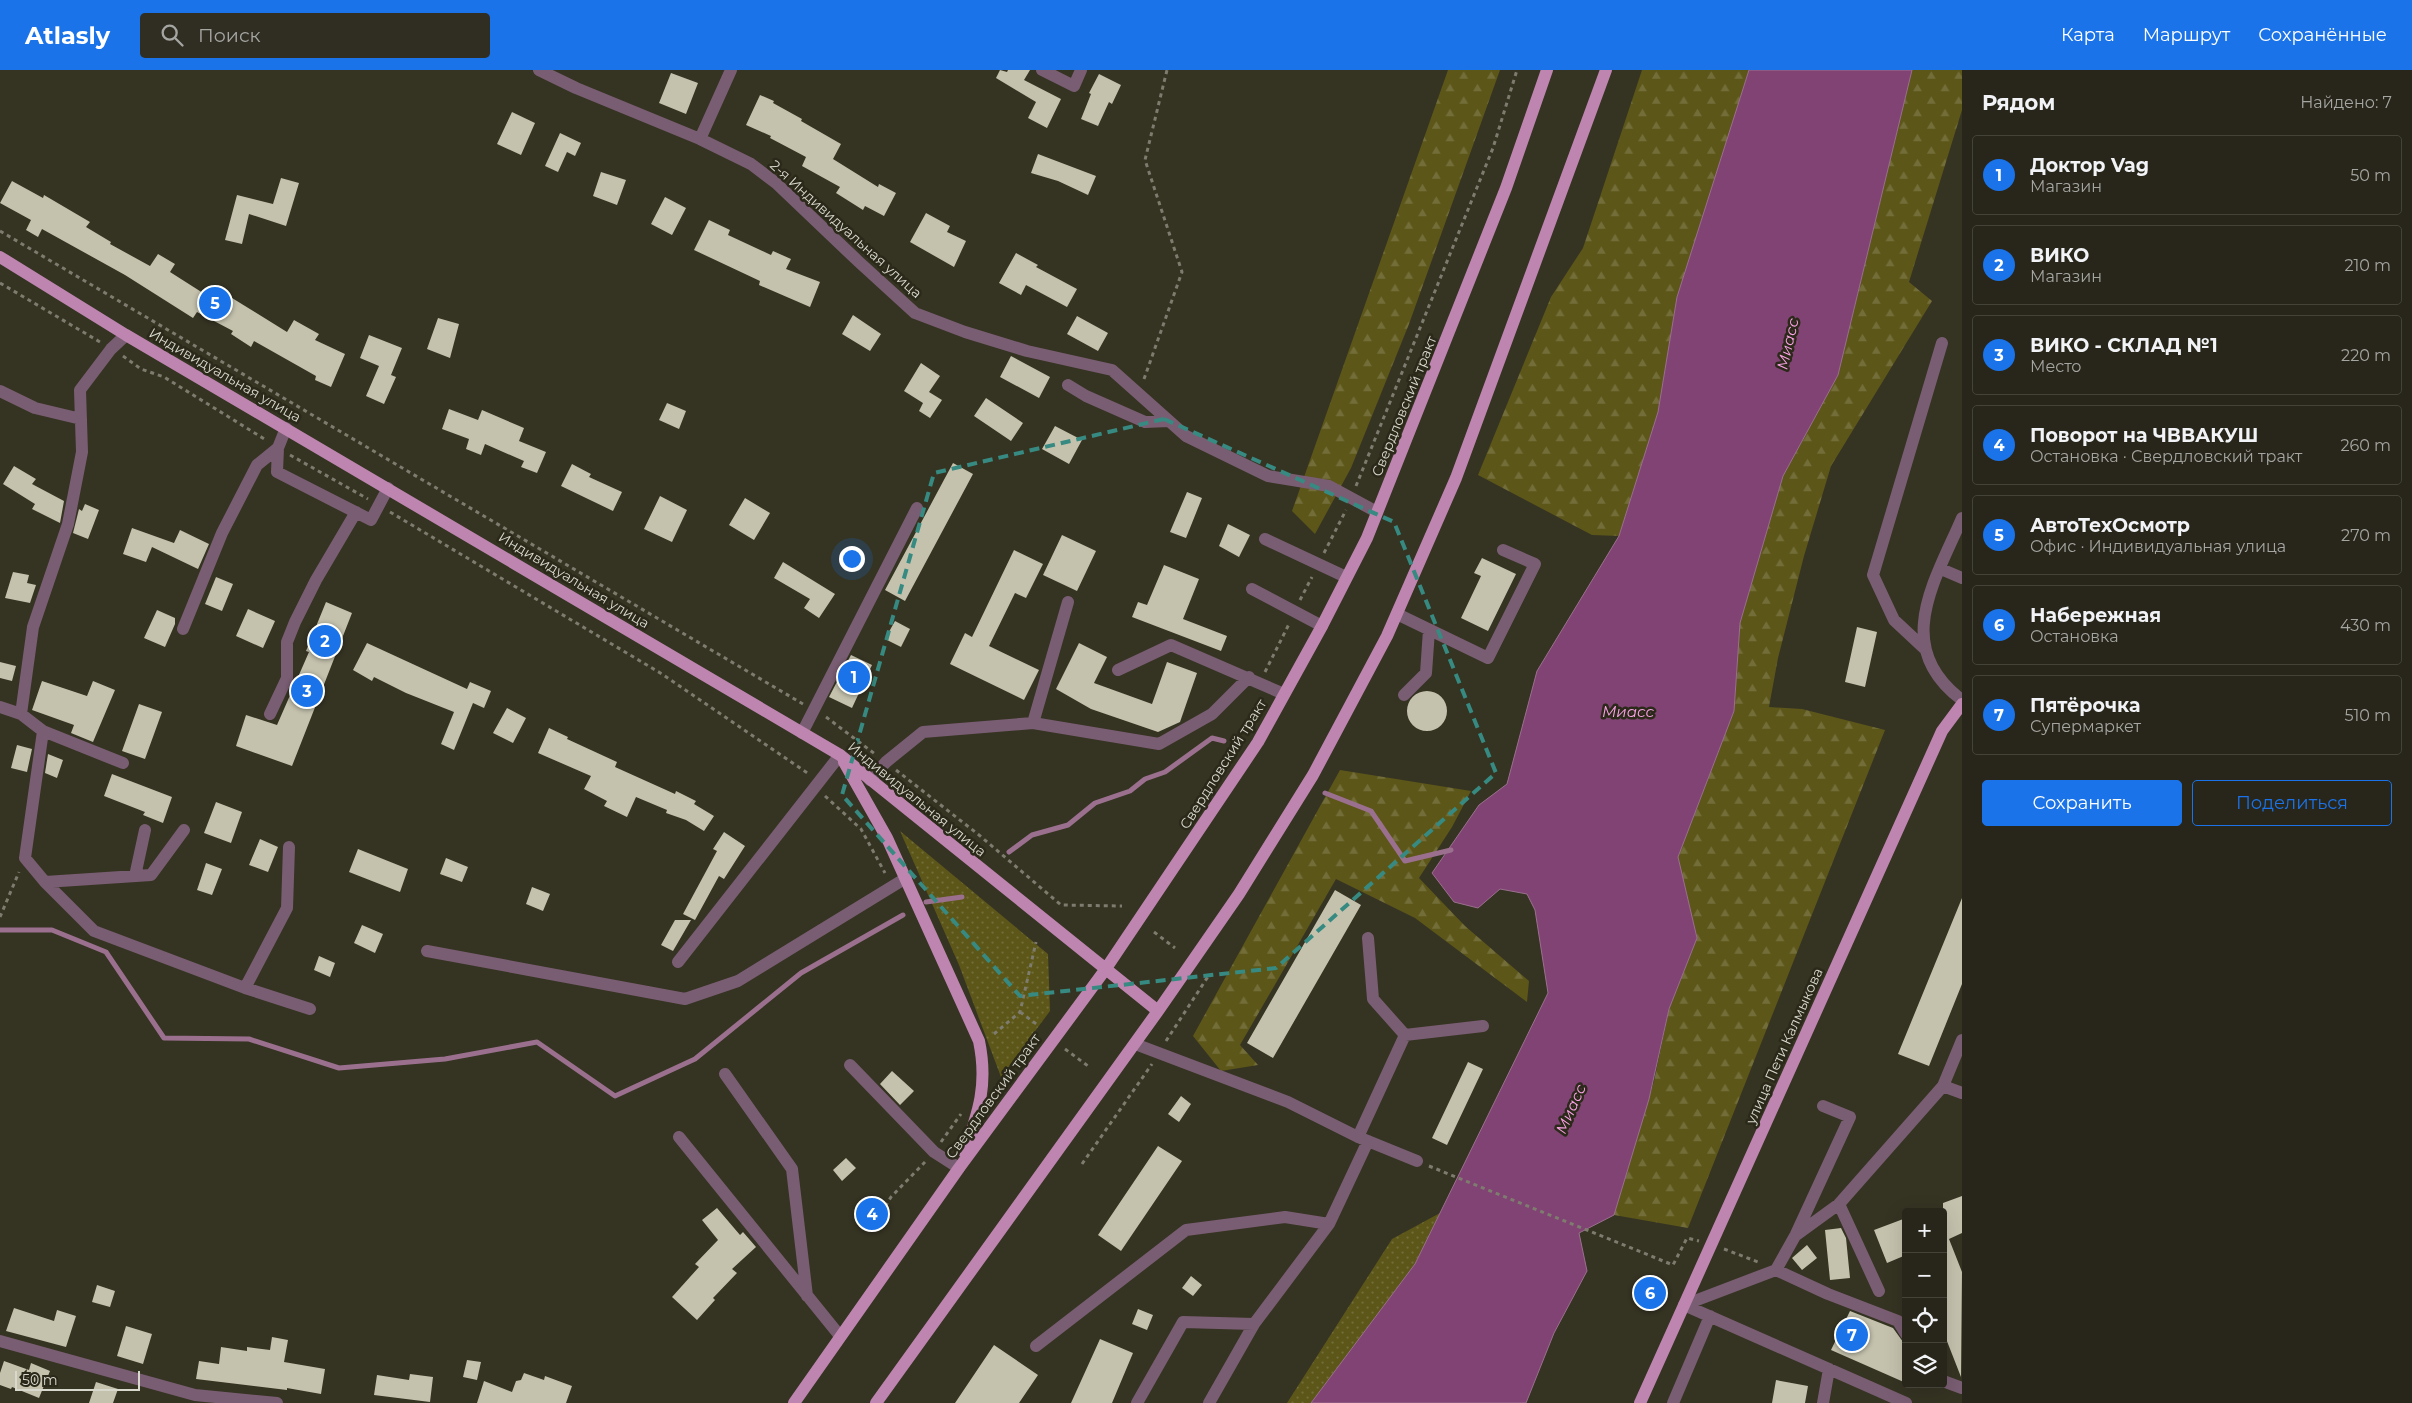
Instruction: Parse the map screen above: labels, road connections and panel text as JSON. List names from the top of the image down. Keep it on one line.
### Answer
{"streets":{"main road":["Индивидуальная улица","Свердловский тракт","улица Пети Калмыкова"],"street":["2-я Индивидуальная улица"]},"crossings":[["2-я Индивидуальная улица","Свердловский тракт"],["Индивидуальная улица","Свердловский тракт"]],"water":["Миасс"],"scale_bar":"50 m","page":{"header":"Atlasly","search":"Поиск","nav":["Карта","Маршрут","Сохранённые"],"heading":["Рядом","Найдено: 7"],"list":[{"mark":"1","name":"Доктор Vag","note":"Магазин","value":"50 m"},{"mark":"2","name":"ВИКО","note":"Магазин","value":"210 m"},{"mark":"3","name":"ВИКО - СКЛАД №1","note":"Место","value":"220 m"},{"mark":"4","name":"Поворот на ЧВВАКУШ","note":"Остановка · Свердловский тракт","value":"260 m"},{"mark":"5","name":"АвтоТехОсмотр","note":"Офис · Индивидуальная улица","value":"270 m"},{"mark":"6","name":"Набережная","note":"Остановка","value":"430 m"},{"mark":"7","name":"Пятёрочка","note":"Супермаркет","value":"510 m"}],"pins":["5","2","1","3","4","6","7"],"buttons":["Сохранить","Поделиться"],"map_buttons":["+","−"],"scale":"50 m"}}
